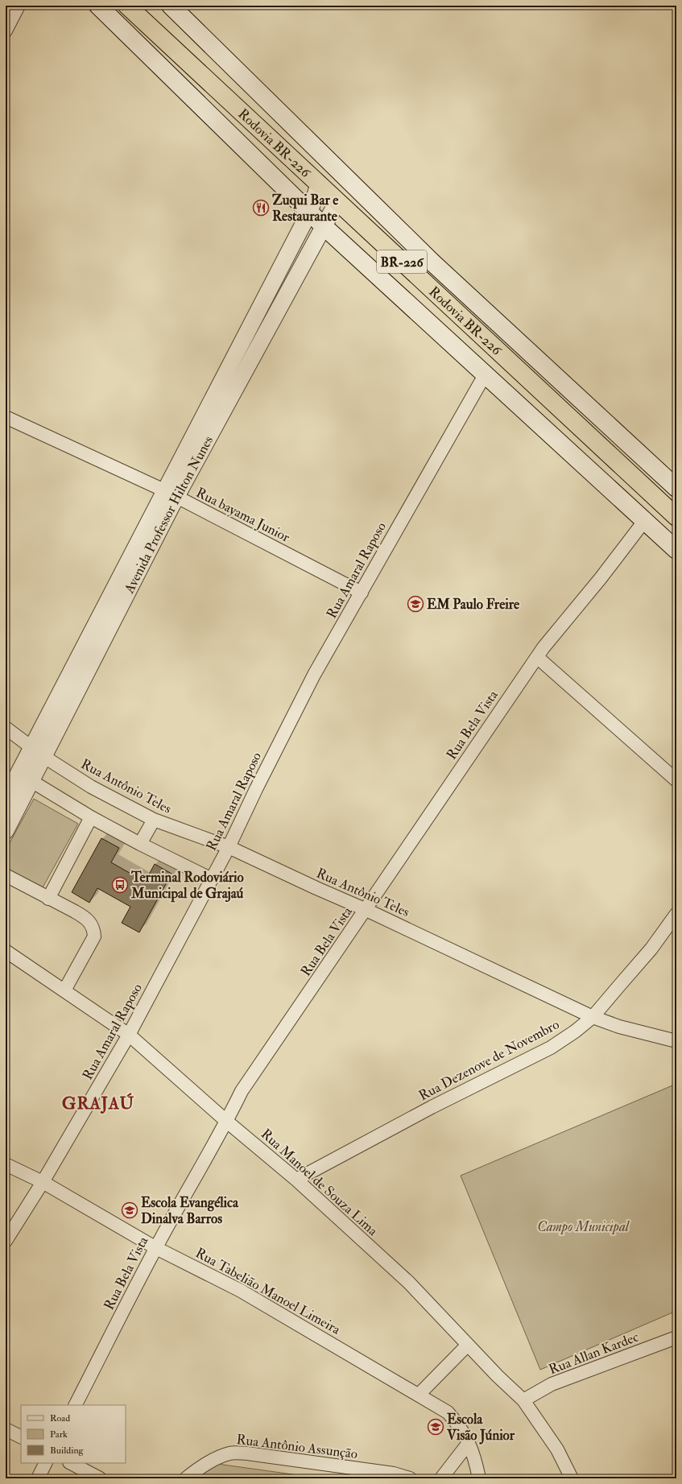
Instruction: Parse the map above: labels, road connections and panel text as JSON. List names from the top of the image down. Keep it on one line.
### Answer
{"streets":{"highway":["Rodovia BR-226","BR-226"],"street":["Avenida Professor Hilton Nunes","Rua bayama Junior","Rua Amaral Raposo","Rua Bela Vista","Rua Antônio Teles","Rua Dezenove de Novembro","Rua Manoel de Souza Lima","Rua Tabelião Manoel Limeira","Rua Allan Kardec","Rua Antônio Assunção"]},"crossings":[["Rodovia BR-226","Avenida Professor Hilton Nunes"],["Avenida Professor Hilton Nunes","Rua bayama Junior"],["Avenida Professor Hilton Nunes","Rua Antônio Teles"],["Rua bayama Junior","Rua Amaral Raposo"],["Rua Amaral Raposo","Rua Antônio Teles"],["Rua Amaral Raposo","Rua Manoel de Souza Lima"],["Rua Amaral Raposo","Rua Tabelião Manoel Limeira"],["Rua Bela Vista","Rua Antônio Teles"],["Rua Bela Vista","Rua Manoel de Souza Lima"],["Rua Bela Vista","Rua Tabelião Manoel Limeira"],["Rua Antônio Teles","Rua Dezenove de Novembro"],["Rua Dezenove de Novembro","Rua Manoel de Souza Lima"],["Rua Manoel de Souza Lima","Rua Allan Kardec"]],"districts":["GRAJAÚ"],"parks":["Campo Municipal"],"places":{"restaurant":["Zuqui Bar e Restaurante"],"school or university":["EM Paulo Freire","Escola Evangélica Dinalva Barros","Escola Visão Júnior"],"bus stop":["Terminal Rodoviário Municipal de Grajaú"]},"legend":["Road","Park","Building"]}
